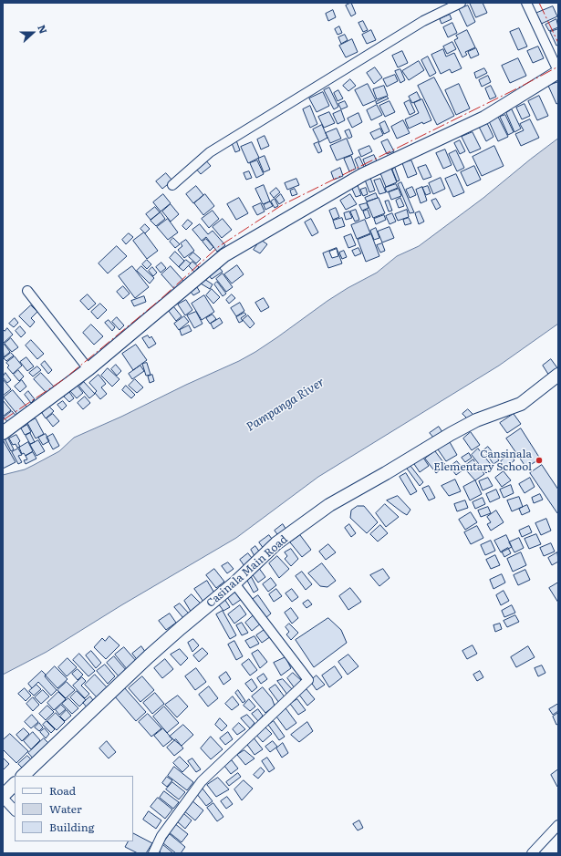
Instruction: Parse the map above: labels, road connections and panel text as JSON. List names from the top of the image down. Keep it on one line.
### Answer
{"streets":{"street":["Casinala Main Road"]},"water":["Pampanga River"],"places":["Cansinala Elementary School"],"legend":["Road","Water","Building"],"north":"right"}
